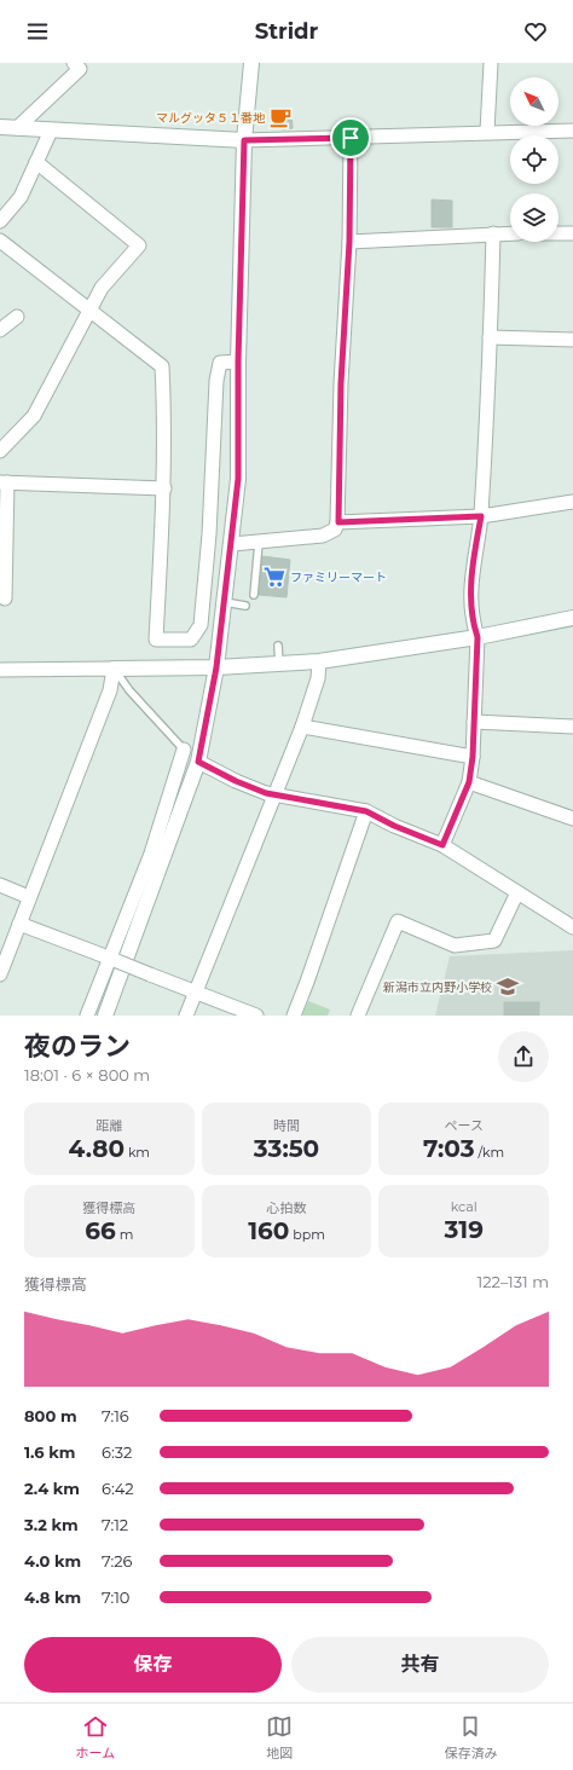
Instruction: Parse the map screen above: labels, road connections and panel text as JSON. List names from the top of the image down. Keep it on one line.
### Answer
{"places":{"cafe":["マルグッタ５１番地"],"supermarket":["ファミリーマート"],"school or university":["新潟市立内野小学校"]},"north":"top left","page":{"header":"Stridr","heading":["夜のラン","18:01 · 6 × 800 m"],"stats":[["距離","4.80 km"],["時間","33:50"],["ペース","7:03 /km"],["獲得標高","66 m"],["心拍数","160 bpm"],["kcal","319"]],"chart":["獲得標高","122–131 m"],"list":[{"name":"800 m","note":"7:16"},{"name":"1.6 km","note":"6:32"},{"name":"2.4 km","note":"6:42"},{"name":"3.2 km","note":"7:12"},{"name":"4.0 km","note":"7:26"},{"name":"4.8 km","note":"7:10"}],"buttons":["保存","共有"],"tabs":["ホーム","地図","保存済み"]}}
